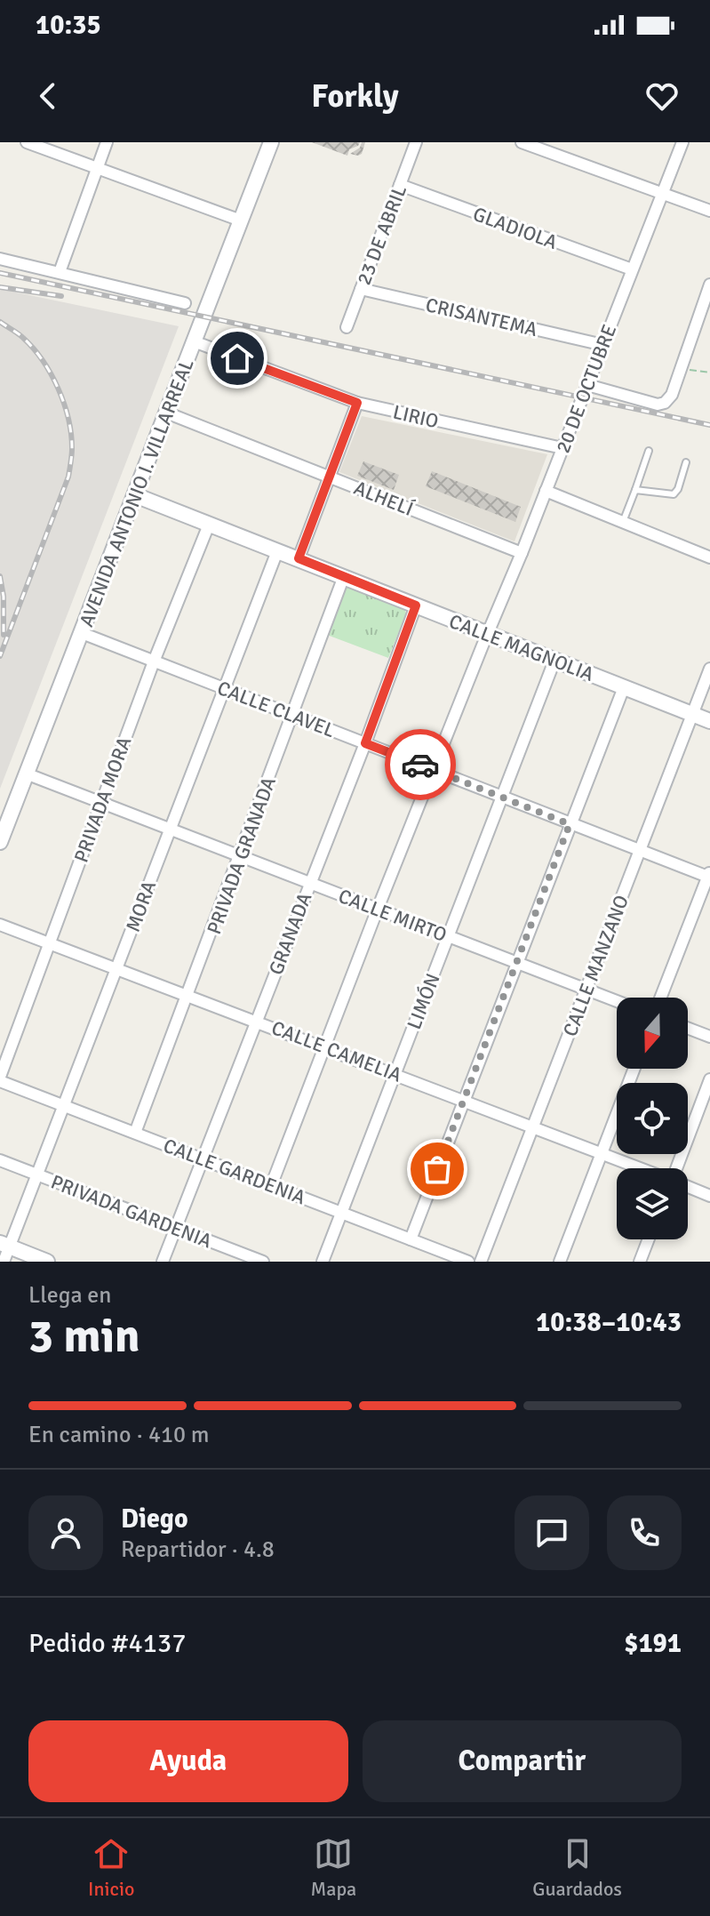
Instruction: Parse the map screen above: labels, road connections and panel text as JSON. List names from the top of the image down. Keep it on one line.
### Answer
{"streets":{"street":["GLADIOLA","23 DE ABRIL","CRISANTEMA","20 DE OCTUBRE","LIRIO","AVENIDA ANTONIO I. VILLARREAL","ALHELÍ","CALLE MAGNOLIA","CALLE CLAVEL","PRIVADA MORA","PRIVADA GRANADA","MORA","CALLE MIRTO","GRANADA","CALLE MANZANO","LIMÓN","CALLE CAMELIA","CALLE GARDENIA","PRIVADA GARDENIA"]},"crossings":[["GLADIOLA","23 DE ABRIL"],["GLADIOLA","20 DE OCTUBRE"],["23 DE ABRIL","CRISANTEMA"],["CRISANTEMA","20 DE OCTUBRE"],["20 DE OCTUBRE","LIRIO"],["20 DE OCTUBRE","ALHELÍ"],["20 DE OCTUBRE","CALLE MAGNOLIA"],["20 DE OCTUBRE","CALLE CLAVEL"],["20 DE OCTUBRE","CALLE MIRTO"],["20 DE OCTUBRE","CALLE CAMELIA"],["20 DE OCTUBRE","CALLE GARDENIA"],["LIRIO","AVENIDA ANTONIO I. VILLARREAL"],["AVENIDA ANTONIO I. VILLARREAL","ALHELÍ"],["AVENIDA ANTONIO I. VILLARREAL","CALLE MAGNOLIA"],["AVENIDA ANTONIO I. VILLARREAL","CALLE CLAVEL"],["AVENIDA ANTONIO I. VILLARREAL","CALLE MIRTO"],["CALLE MAGNOLIA","PRIVADA MORA"],["CALLE MAGNOLIA","PRIVADA GRANADA"],["CALLE MAGNOLIA","MORA"],["CALLE MAGNOLIA","GRANADA"],["CALLE MAGNOLIA","CALLE MANZANO"],["CALLE MAGNOLIA","LIMÓN"],["CALLE CLAVEL","PRIVADA MORA"],["CALLE CLAVEL","PRIVADA GRANADA"],["CALLE CLAVEL","MORA"],["CALLE CLAVEL","GRANADA"],["CALLE CLAVEL","CALLE MANZANO"],["CALLE CLAVEL","LIMÓN"],["PRIVADA MORA","CALLE MIRTO"],["PRIVADA MORA","CALLE CAMELIA"],["PRIVADA MORA","CALLE GARDENIA"],["PRIVADA GRANADA","CALLE MIRTO"],["PRIVADA GRANADA","CALLE CAMELIA"],["PRIVADA GRANADA","CALLE GARDENIA"],["MORA","CALLE MIRTO"],["MORA","CALLE CAMELIA"],["MORA","CALLE GARDENIA"],["MORA","PRIVADA GARDENIA"],["CALLE MIRTO","GRANADA"],["CALLE MIRTO","CALLE MANZANO"],["CALLE MIRTO","LIMÓN"],["GRANADA","CALLE CAMELIA"],["GRANADA","CALLE GARDENIA"],["GRANADA","PRIVADA GARDENIA"],["CALLE MANZANO","CALLE CAMELIA"],["LIMÓN","CALLE CAMELIA"],["LIMÓN","CALLE GARDENIA"]],"north":"bottom","page":{"status":"10:35","header":"Forkly","heading":["3 min","Llega en","10:38–10:43"],"panel":["Diego","Repartidor · 4.8","Pedido #4137","$191"],"bar":"En camino · 410 m","buttons":["Ayuda","Compartir"],"tabs":["Inicio","Mapa","Guardados"]}}
